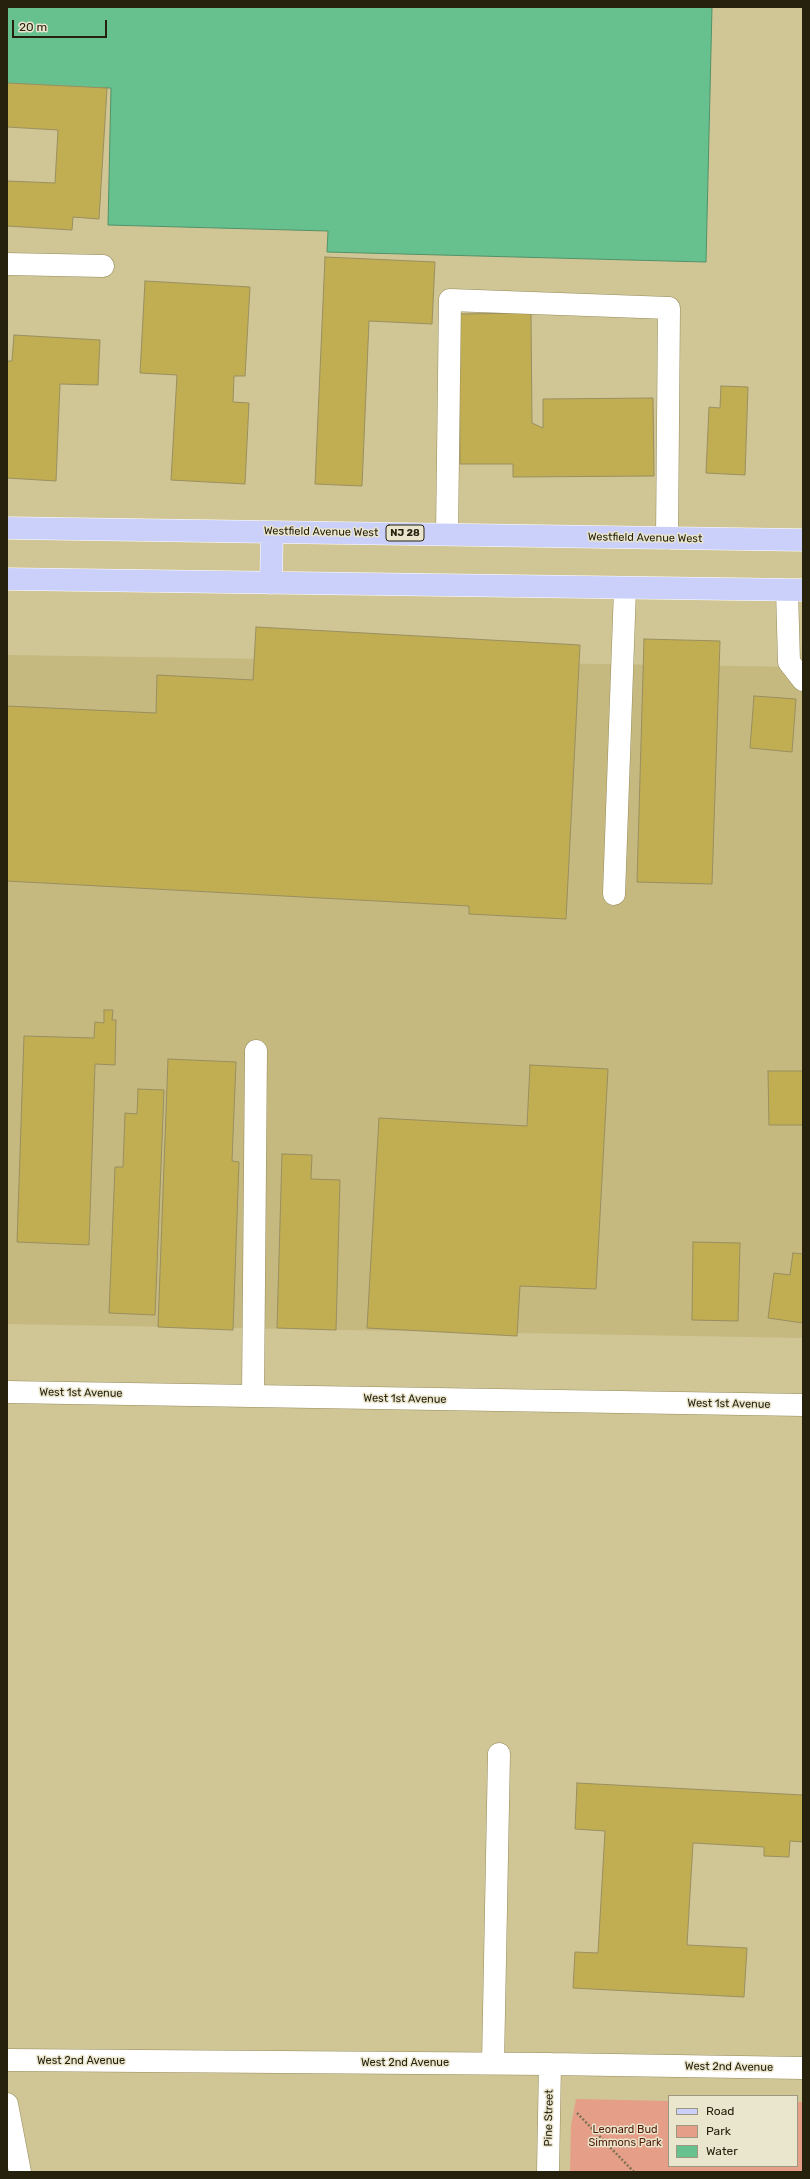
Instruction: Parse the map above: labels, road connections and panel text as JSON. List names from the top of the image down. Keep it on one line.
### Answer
{"streets":{"main road":["Westfield Avenue West","NJ 28"],"street":["West 1st Avenue","West 2nd Avenue","Pine Street"]},"crossings":[["West 2nd Avenue","Pine Street"]],"parks":["Leonard Bud Simmons Park"],"legend":["Road","Park","Water"],"scale_bar":"20 m"}
